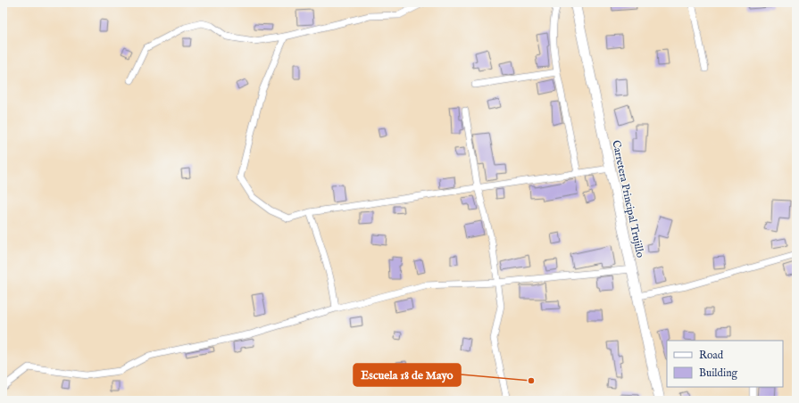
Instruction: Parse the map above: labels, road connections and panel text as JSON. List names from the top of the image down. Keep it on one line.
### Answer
{"streets":{"main road":["Carretera Principal Trujillo"]},"places":["Escuela 18 de Mayo"],"legend":["Road","Building"]}
